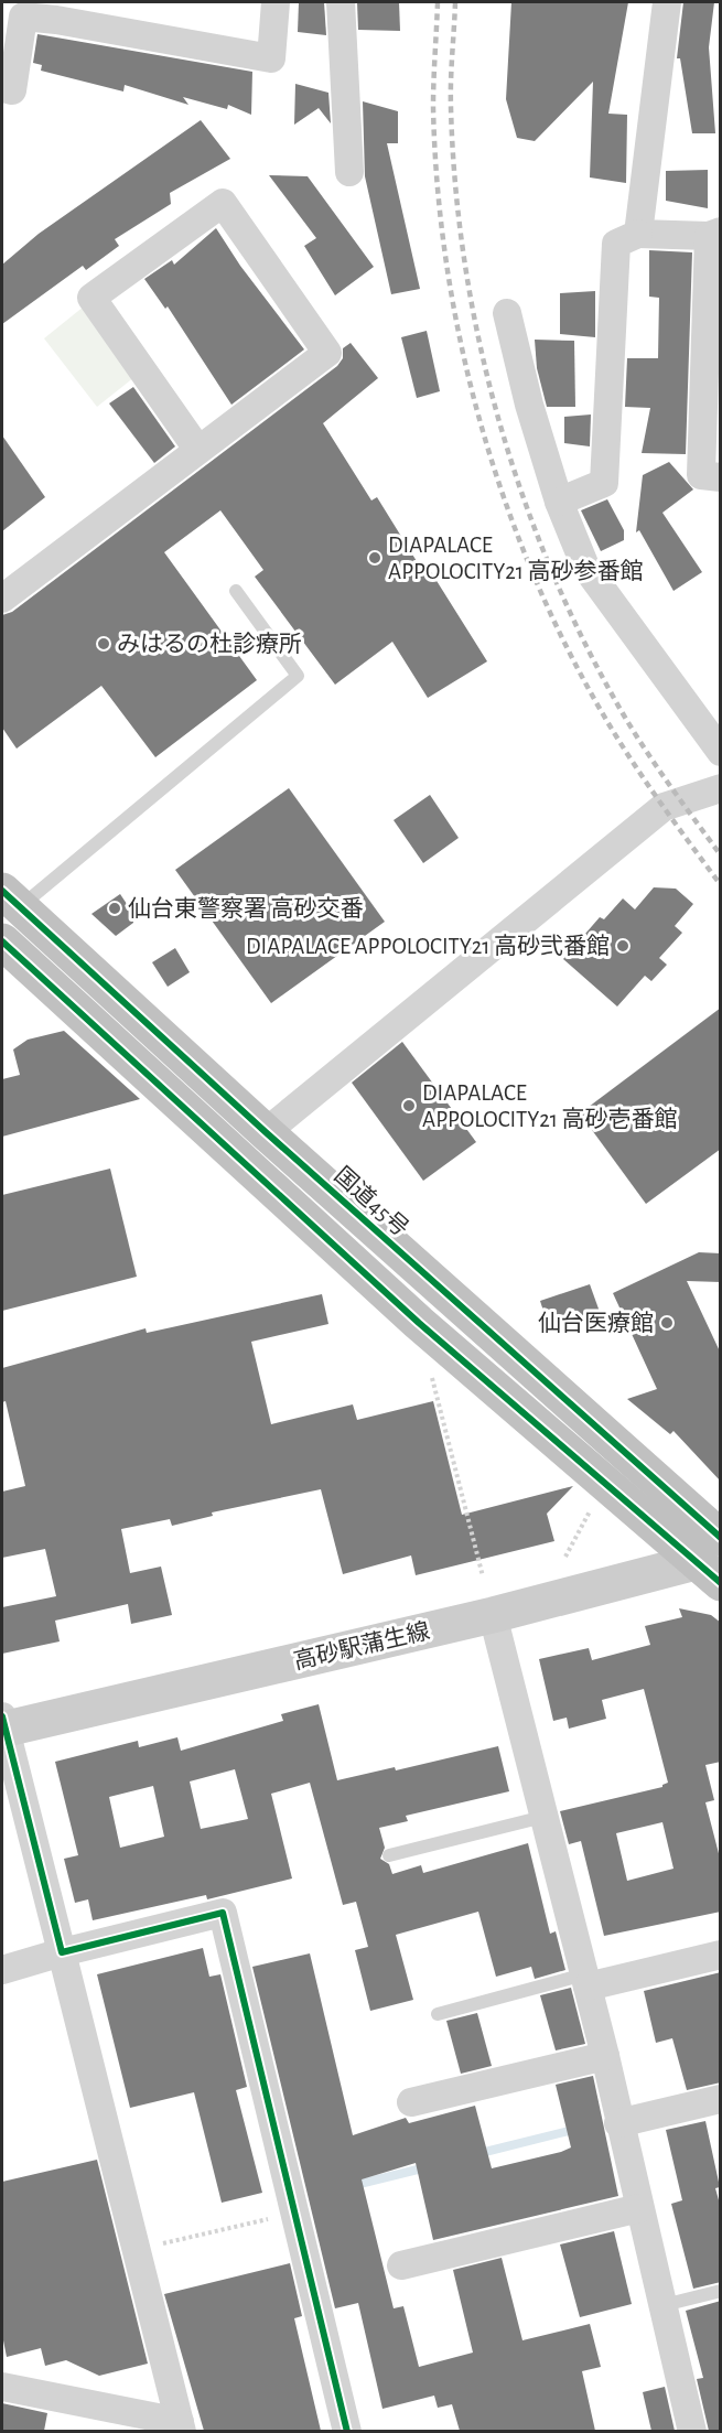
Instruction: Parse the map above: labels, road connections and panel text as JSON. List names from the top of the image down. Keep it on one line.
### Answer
{"streets":{"highway":["国道45号"],"street":["高砂駅蒲生線"]},"crossings":[["国道45号","高砂駅蒲生線"]],"places":["DIAPALACE APPOLOCITY21 高砂参番館","みはるの杜診療所","仙台東警察署 高砂交番","DIAPALACE APPOLOCITY21 高砂弐番館","DIAPALACE APPOLOCITY21 高砂壱番館","仙台医療館"]}
